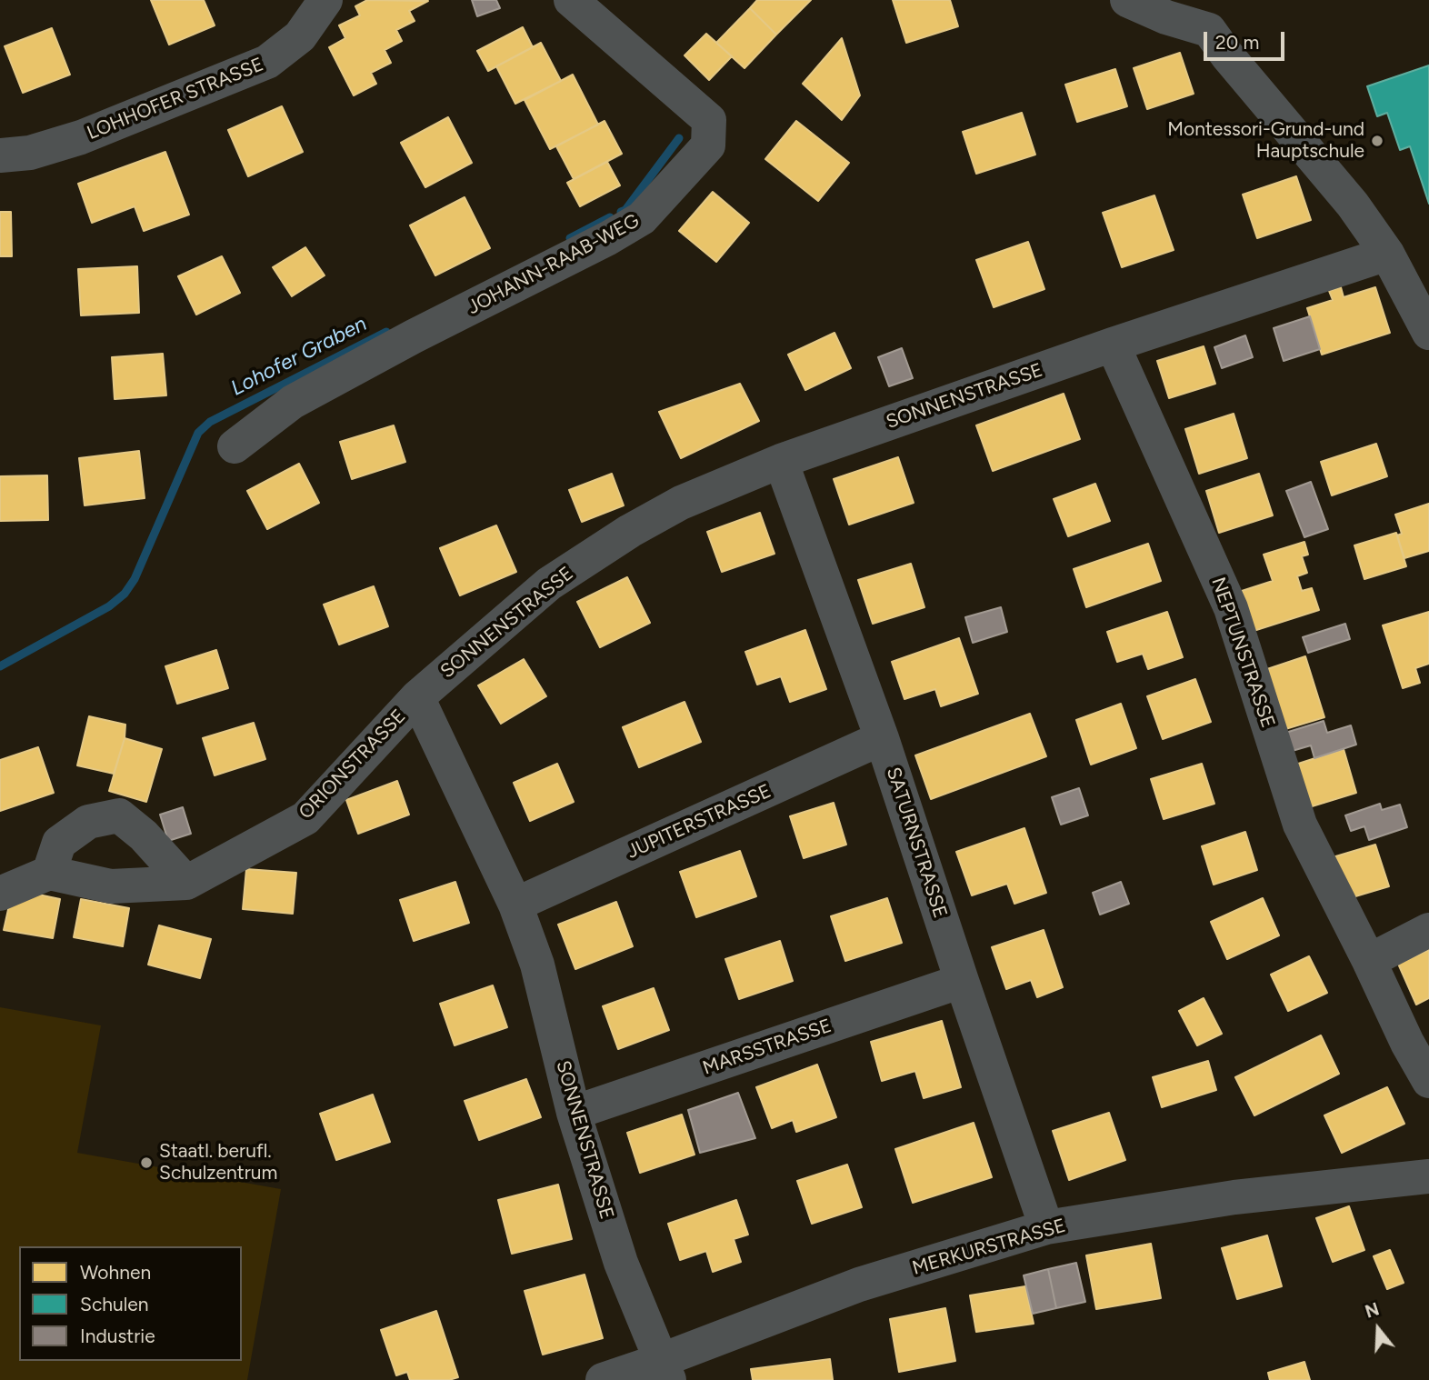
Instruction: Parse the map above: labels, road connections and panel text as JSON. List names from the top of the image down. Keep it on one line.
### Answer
{"streets":{"street":["LOHHOFER STRASSE","JOHANN-RAAB-WEG","SONNENSTRASSE","NEPTUNSTRASSE","ORIONSTRASSE","JUPITERSTRASSE","SATURNSTRASSE","MARSSTRASSE","MERKURSTRASSE"]},"crossings":[["SONNENSTRASSE","NEPTUNSTRASSE"],["SONNENSTRASSE","ORIONSTRASSE"],["SONNENSTRASSE","JUPITERSTRASSE"],["SONNENSTRASSE","SATURNSTRASSE"],["SONNENSTRASSE","MARSSTRASSE"],["SONNENSTRASSE","MERKURSTRASSE"],["JUPITERSTRASSE","SATURNSTRASSE"],["SATURNSTRASSE","MARSSTRASSE"],["SATURNSTRASSE","MERKURSTRASSE"]],"water":["Lohofer Graben"],"places":["Montessori-Grund-und Hauptschule","Staatl. berufl. Schulzentrum"],"legend":["Wohnen","Schulen","Industrie"],"scale_bar":"20 m","north":"top"}
